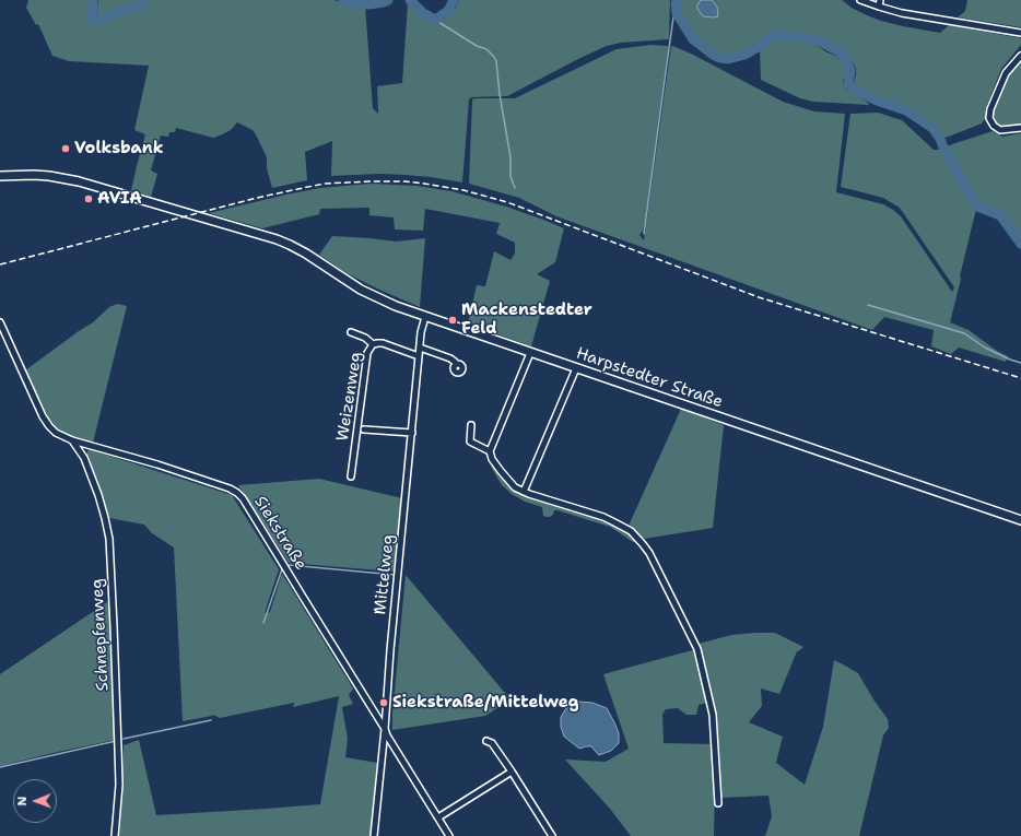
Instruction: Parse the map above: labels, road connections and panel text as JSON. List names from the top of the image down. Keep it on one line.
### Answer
{"streets":{"street":["Harpstedter Straße","Weizenweg","Siekstraße","Mittelweg","Schnepfenweg"]},"crossings":[["Harpstedter Straße","Mittelweg"],["Weizenweg","Mittelweg"],["Siekstraße","Mittelweg"],["Siekstraße","Schnepfenweg"]],"places":["Volksbank","AVIA","Mackenstedter Feld","Siekstraße/Mittelweg"],"north":"left"}
